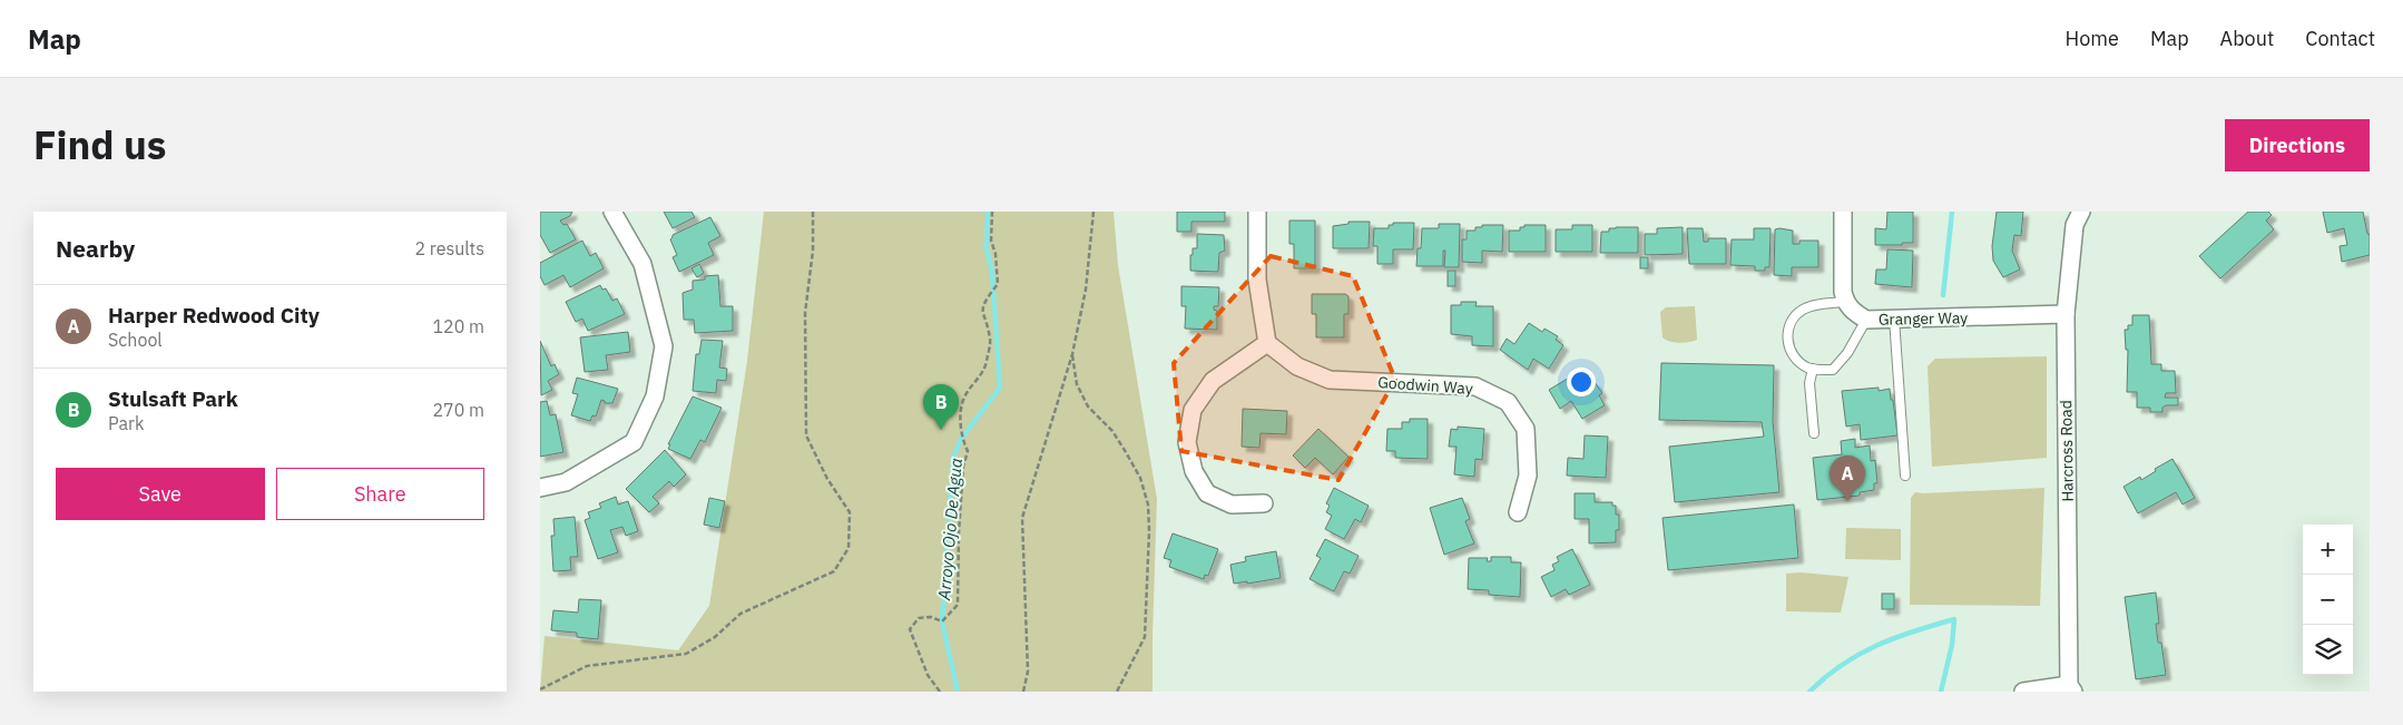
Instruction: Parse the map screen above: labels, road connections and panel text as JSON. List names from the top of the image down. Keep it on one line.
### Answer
{"streets":{"street":["Granger Way","Goodwin Way","Harcross Road"]},"crossings":[["Granger Way","Harcross Road"]],"water":["Arroyo Ojo De Agua"],"page":{"header":"Map","nav":["Home","Map","About","Contact"],"title":"Find us","buttons":["Directions",["Save","Share"]],"heading":["Nearby","2 results"],"list":[{"mark":"A","name":"Harper Redwood City","note":"School","value":"120 m"},{"mark":"B","name":"Stulsaft Park","note":"Park","value":"270 m"}],"pins":["B","A"],"map_buttons":["+","−"]}}
